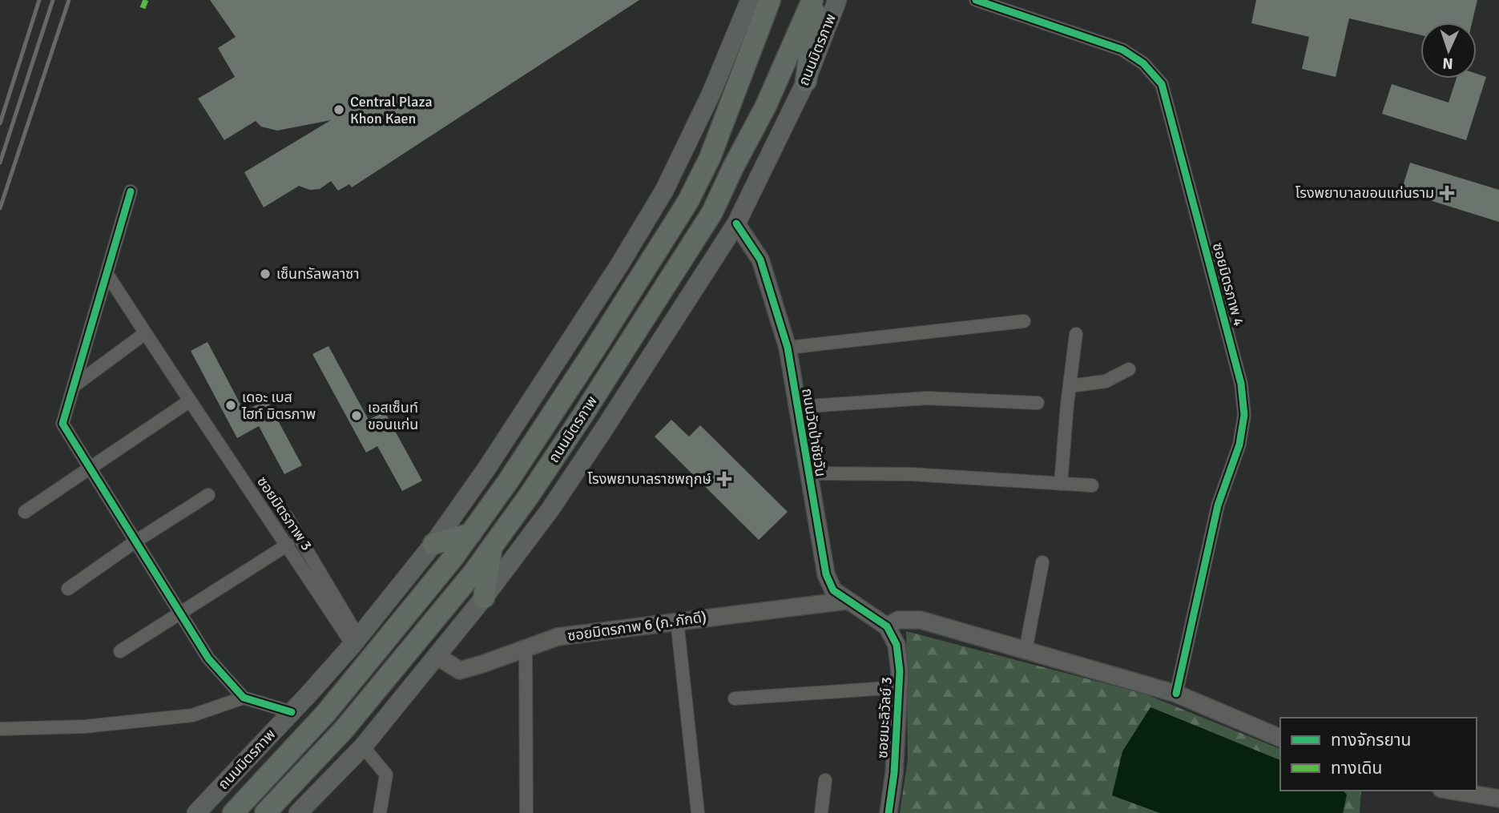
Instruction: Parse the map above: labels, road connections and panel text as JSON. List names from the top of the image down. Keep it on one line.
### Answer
{"streets":{"main road":["ถนนมิตรภาพ"],"street":["ซอยมิตรภาพ 4","ถนนวัดป่าชัยวัน","ซอยมิตรภาพ 3","ซอยมิตรภาพ 6 (ภ. ภักดี)","ซอยมะลิวัลย์ 3"]},"crossings":[["ถนนมิตรภาพ","ถนนวัดป่าชัยวัน"],["ถนนมิตรภาพ","ซอยมิตรภาพ 3"],["ถนนมิตรภาพ","ซอยมิตรภาพ 6 (ภ. ภักดี)"],["ถนนวัดป่าชัยวัน","ซอยมิตรภาพ 6 (ภ. ภักดี)"],["ถนนวัดป่าชัยวัน","ซอยมะลิวัลย์ 3"]],"places":{"other":["Central Plaza Khon Kaen","เซ็นทรัลพลาซา","เดอะ เบส ไฮท์ มิตรภาพ","เอสเซ็นท์ ขอนแก่น"],"health":["โรงพยาบาลขอนแก่นราม","โรงพยาบาลราชพฤกษ์"]},"legend":["ทางจักรยาน","ทางเดิน"],"north":"bottom"}
